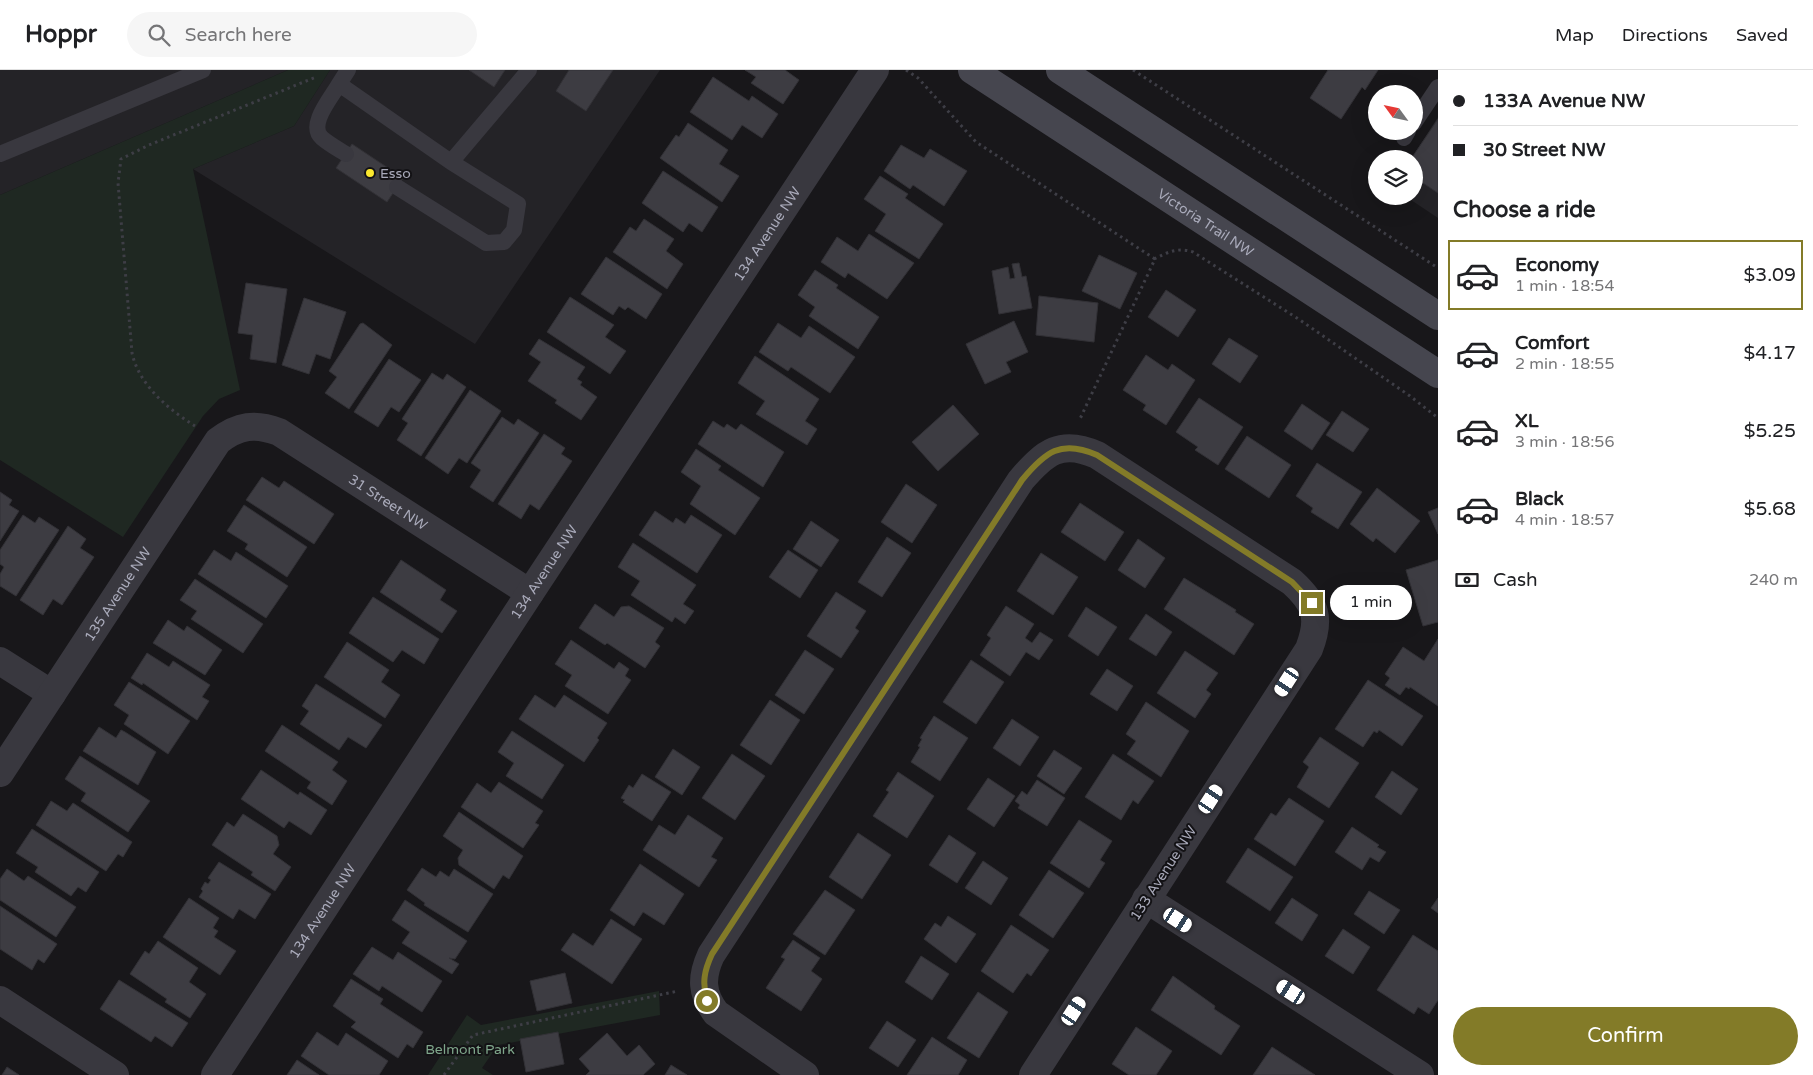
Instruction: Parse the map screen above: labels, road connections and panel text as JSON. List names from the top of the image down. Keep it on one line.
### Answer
{"streets":{"main road":["Victoria Trail NW"],"street":["134 Avenue NW","31 Street NW","135 Avenue NW","133 Avenue NW"]},"crossings":[["134 Avenue NW","31 Street NW"],["31 Street NW","135 Avenue NW"]],"parks":["Belmont Park"],"places":["Esso"],"north":"top left","page":{"header":"Hoppr","search":"Search here","nav":["Map","Directions","Saved"],"banner":["133A Avenue NW","30 Street NW"],"heading":"Choose a ride","list":[{"name":"Economy","note":"1 min · 18:54","value":"$3.09"},{"name":"Comfort","note":"2 min · 18:55","value":"$4.17"},{"name":"XL","note":"3 min · 18:56","value":"$5.25"},{"name":"Black","note":"4 min · 18:57","value":"$5.68"}],"pay":["Cash","240 m"],"bubble":"1 min","buttons":"Confirm"}}
